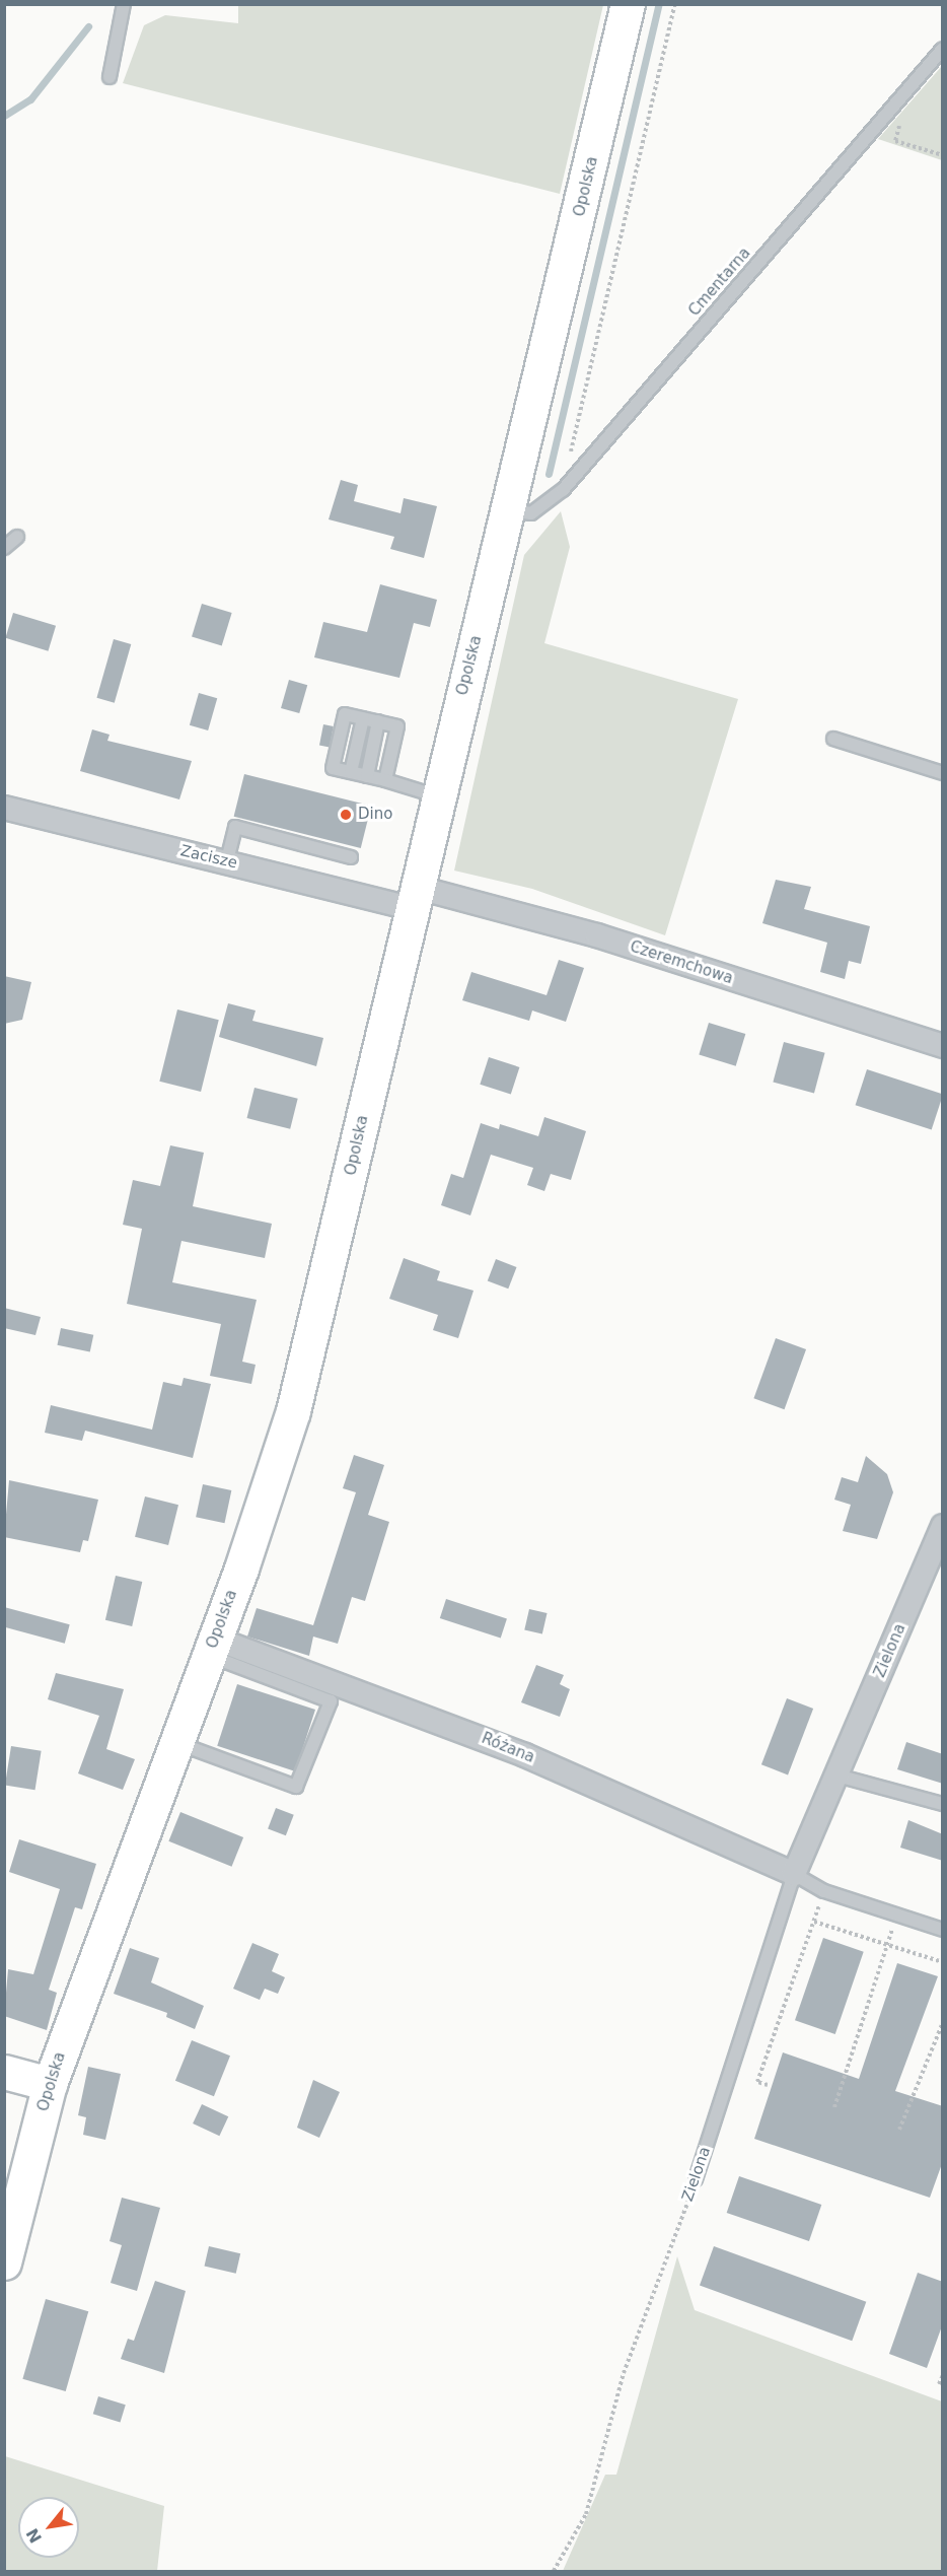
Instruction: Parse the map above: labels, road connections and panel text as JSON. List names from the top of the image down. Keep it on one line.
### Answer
{"streets":{"main road":["Opolska"],"street":["Zacisze","Czeremchowa","Zielona","Różana"],"lane":["Cmentarna"]},"crossings":[["Opolska","Cmentarna"],["Opolska","Zacisze"],["Opolska","Czeremchowa"],["Opolska","Różana"],["Zacisze","Czeremchowa"],["Zielona","Różana"]],"places":["Dino"],"north":"bottom left"}
